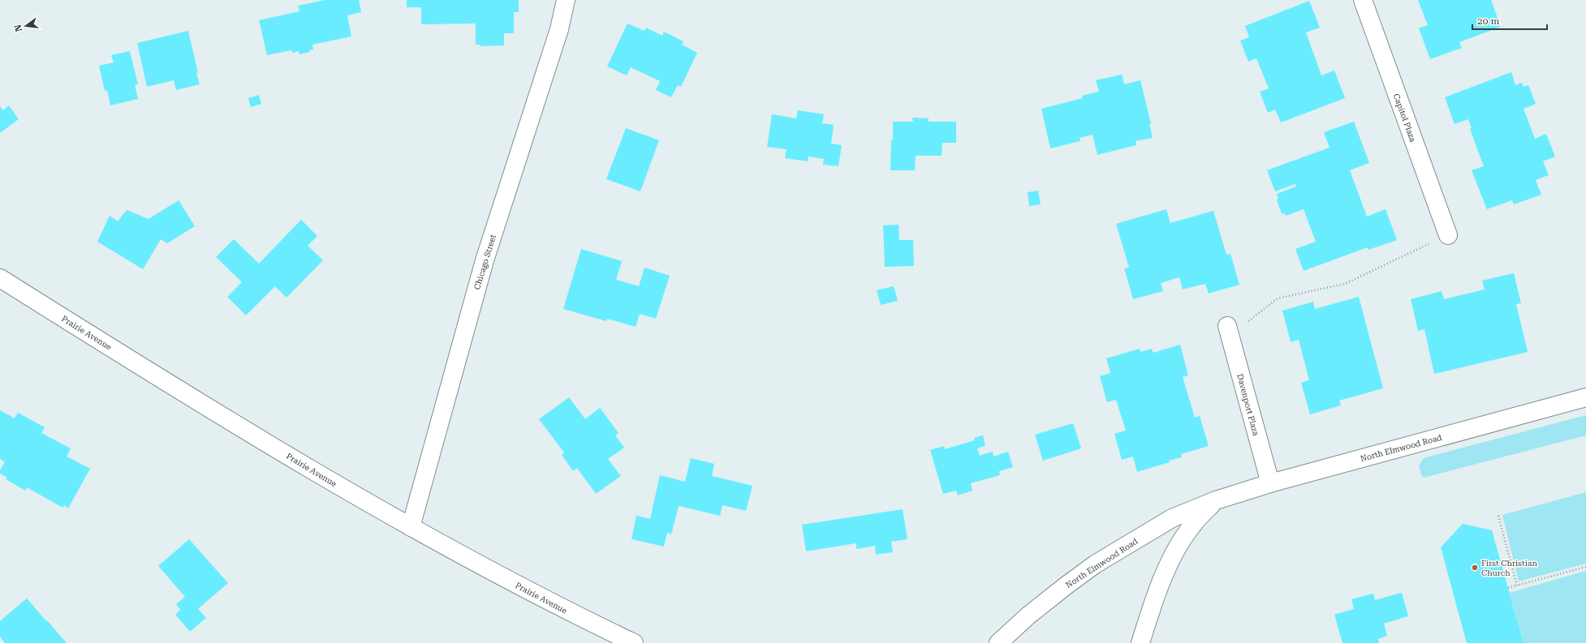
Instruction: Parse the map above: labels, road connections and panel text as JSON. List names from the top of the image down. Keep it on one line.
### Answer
{"streets":{"street":["Capitol Plaza","Chicago Street","Prairie Avenue","Davenport Plaza","North Elmwood Road"]},"crossings":[["Chicago Street","Prairie Avenue"],["Davenport Plaza","North Elmwood Road"]],"places":["First Christian Church"],"scale_bar":"20 m","north":"left"}
